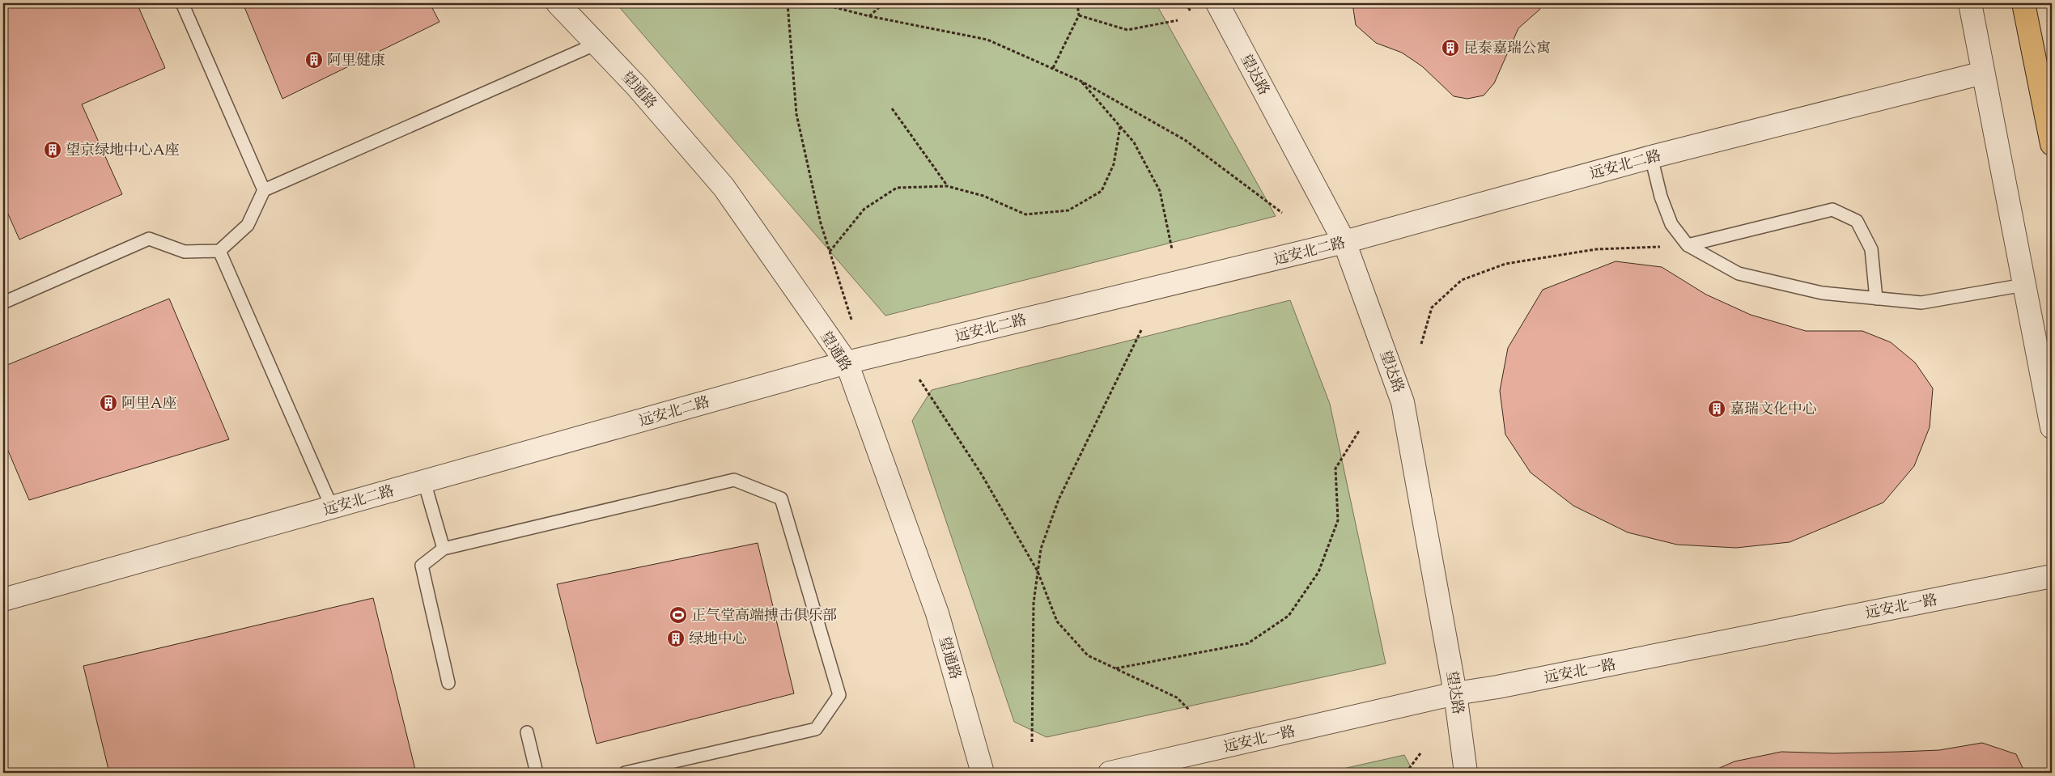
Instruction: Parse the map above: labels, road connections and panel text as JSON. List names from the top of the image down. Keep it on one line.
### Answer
{"streets":{"street":["望达路","望通路","远安北二路","远安北一路"]},"crossings":[["望达路","远安北二路"],["望达路","远安北一路"],["望通路","远安北二路"]],"places":{"building":["昆泰嘉瑞公寓","阿里健康","望京绿地中心A座","阿里A座","嘉瑞文化中心","绿地中心"],"sports":["正气堂高端搏击俱乐部"]}}
